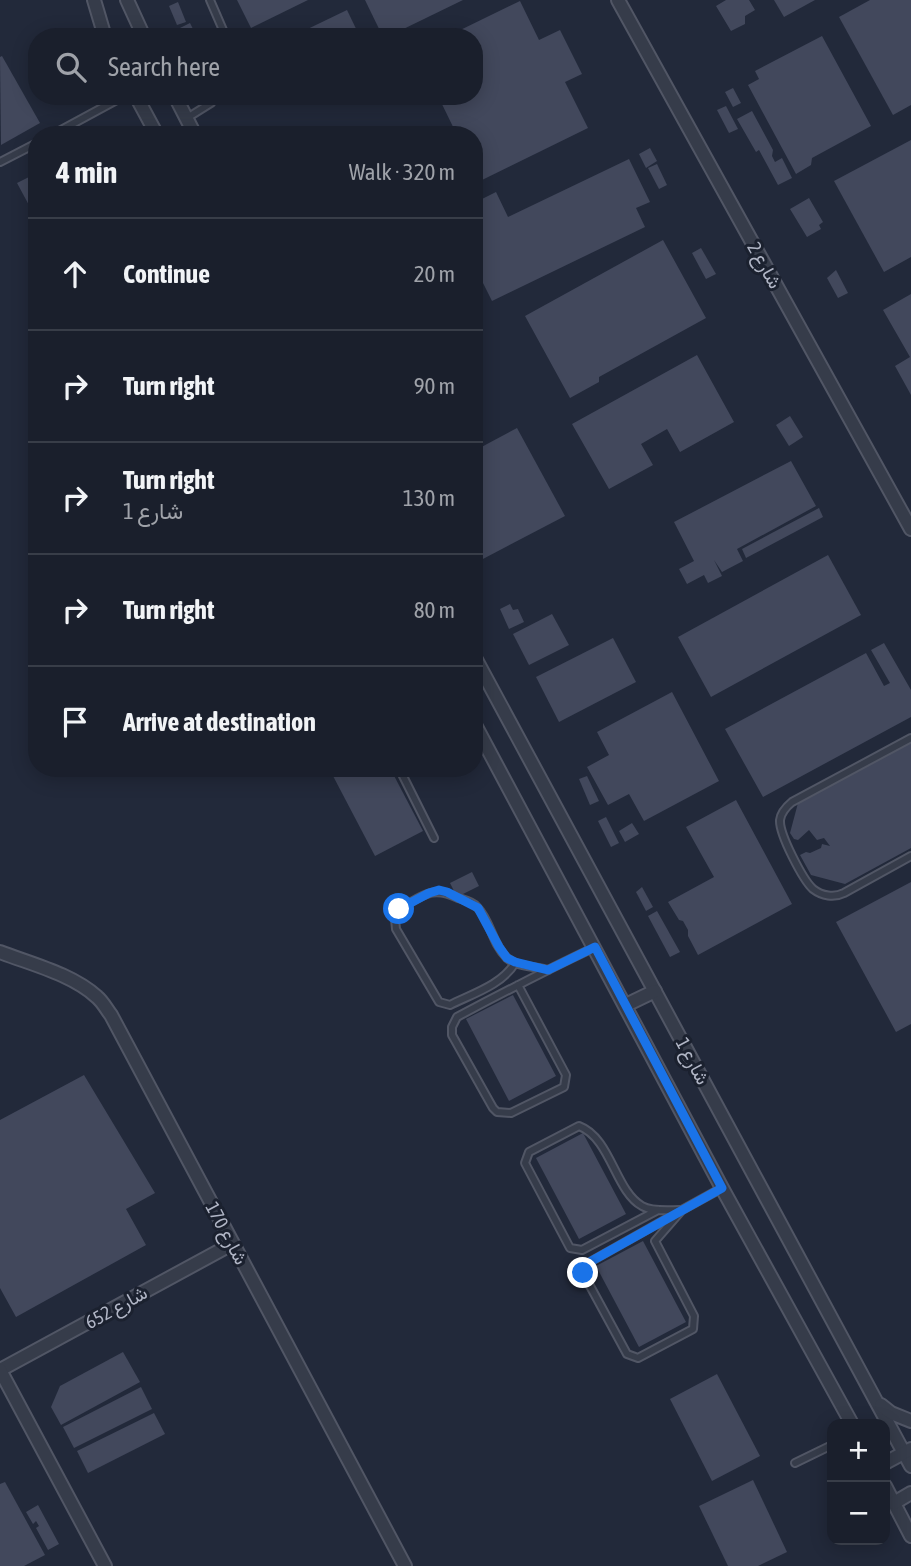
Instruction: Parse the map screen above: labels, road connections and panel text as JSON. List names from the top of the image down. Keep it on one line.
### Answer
{"streets":{"street":["شارع 2","شارع 1","شارع 170","شارع 652"]},"crossings":[["شارع 170","شارع 652"]],"page":{"search":"Search here","heading":["4 min","Walk · 320 m"],"list":[["Continue","20 m"],["Turn right","90 m"],["Turn right","شارع 1","130 m"],["Turn right","80 m"],"Arrive at destination"],"map_buttons":["+","−"]}}
